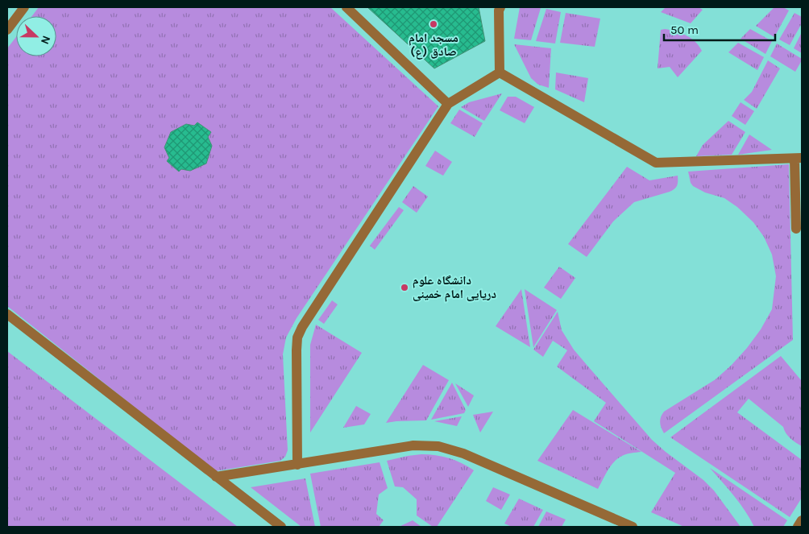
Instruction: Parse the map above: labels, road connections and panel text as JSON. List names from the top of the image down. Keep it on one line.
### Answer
{"places":["مسجد امام صادق (ع)","دانشگاه علوم دریایی امام خمینی"],"scale_bar":"50 m","north":"right"}
